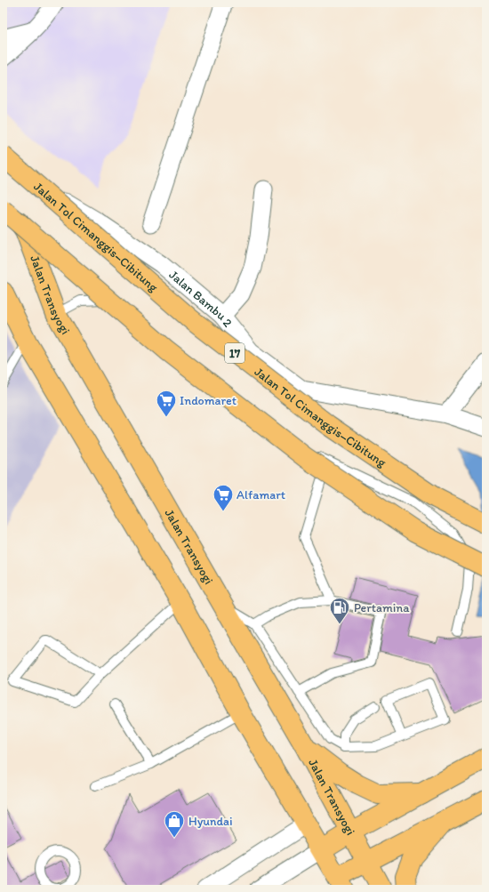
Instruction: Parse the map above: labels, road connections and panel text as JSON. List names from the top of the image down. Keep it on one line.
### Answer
{"streets":{"highway":["Jalan Tol Cimanggis–Cibitung","Jalan Transyogi","17"],"street":["Jalan Bambu 2"]},"places":{"supermarket":["Indomaret","Alfamart"],"fuel station":["Pertamina"],"shop":["Hyundai"]}}
